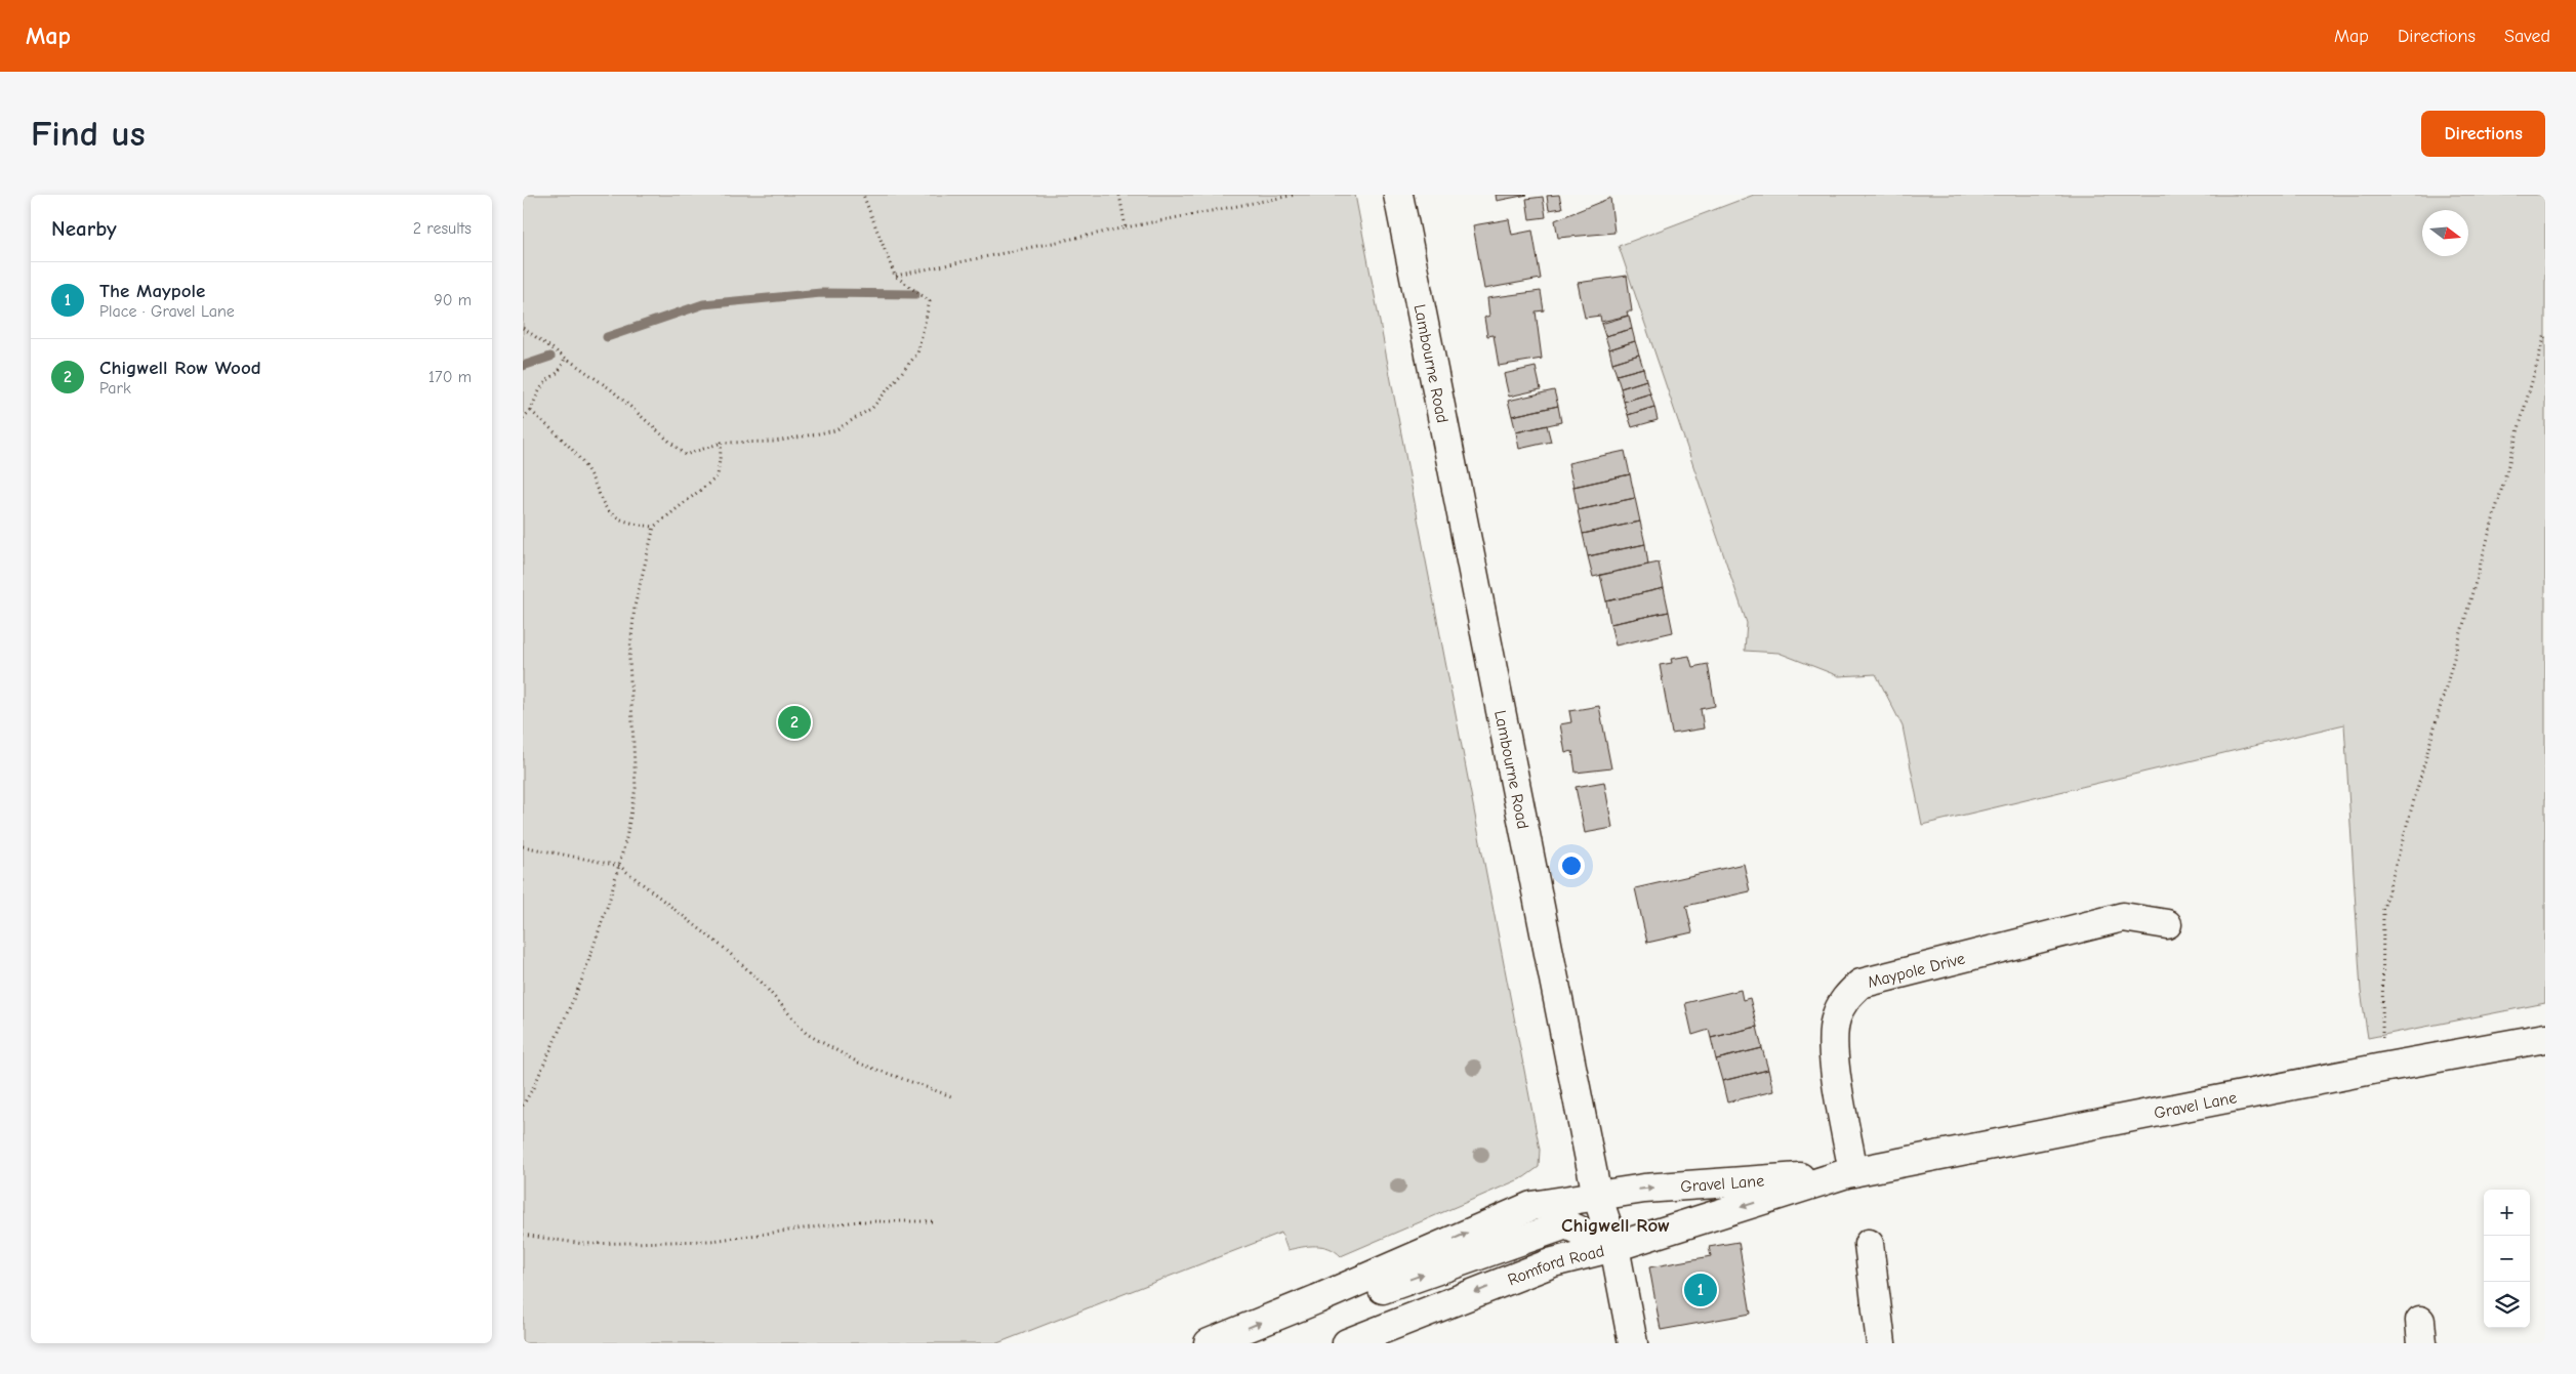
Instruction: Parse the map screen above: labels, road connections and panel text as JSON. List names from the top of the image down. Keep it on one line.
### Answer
{"streets":{"main road":["Lambourne Road","Maypole Drive","Gravel Lane","Romford Road"]},"crossings":[["Lambourne Road","Gravel Lane"],["Lambourne Road","Romford Road"],["Maypole Drive","Gravel Lane"],["Gravel Lane","Romford Road"]],"districts":["Chigwell Row"],"north":"right","page":{"header":"Map","nav":["Map","Directions","Saved"],"buttons":"Directions","title":"Find us","heading":["Nearby","2 results"],"list":[{"mark":"1","name":"The Maypole","note":"Place · Gravel Lane","value":"90 m"},{"mark":"2","name":"Chigwell Row Wood","note":"Park","value":"170 m"}],"pins":["2","1"],"map_buttons":["+","−"]}}
